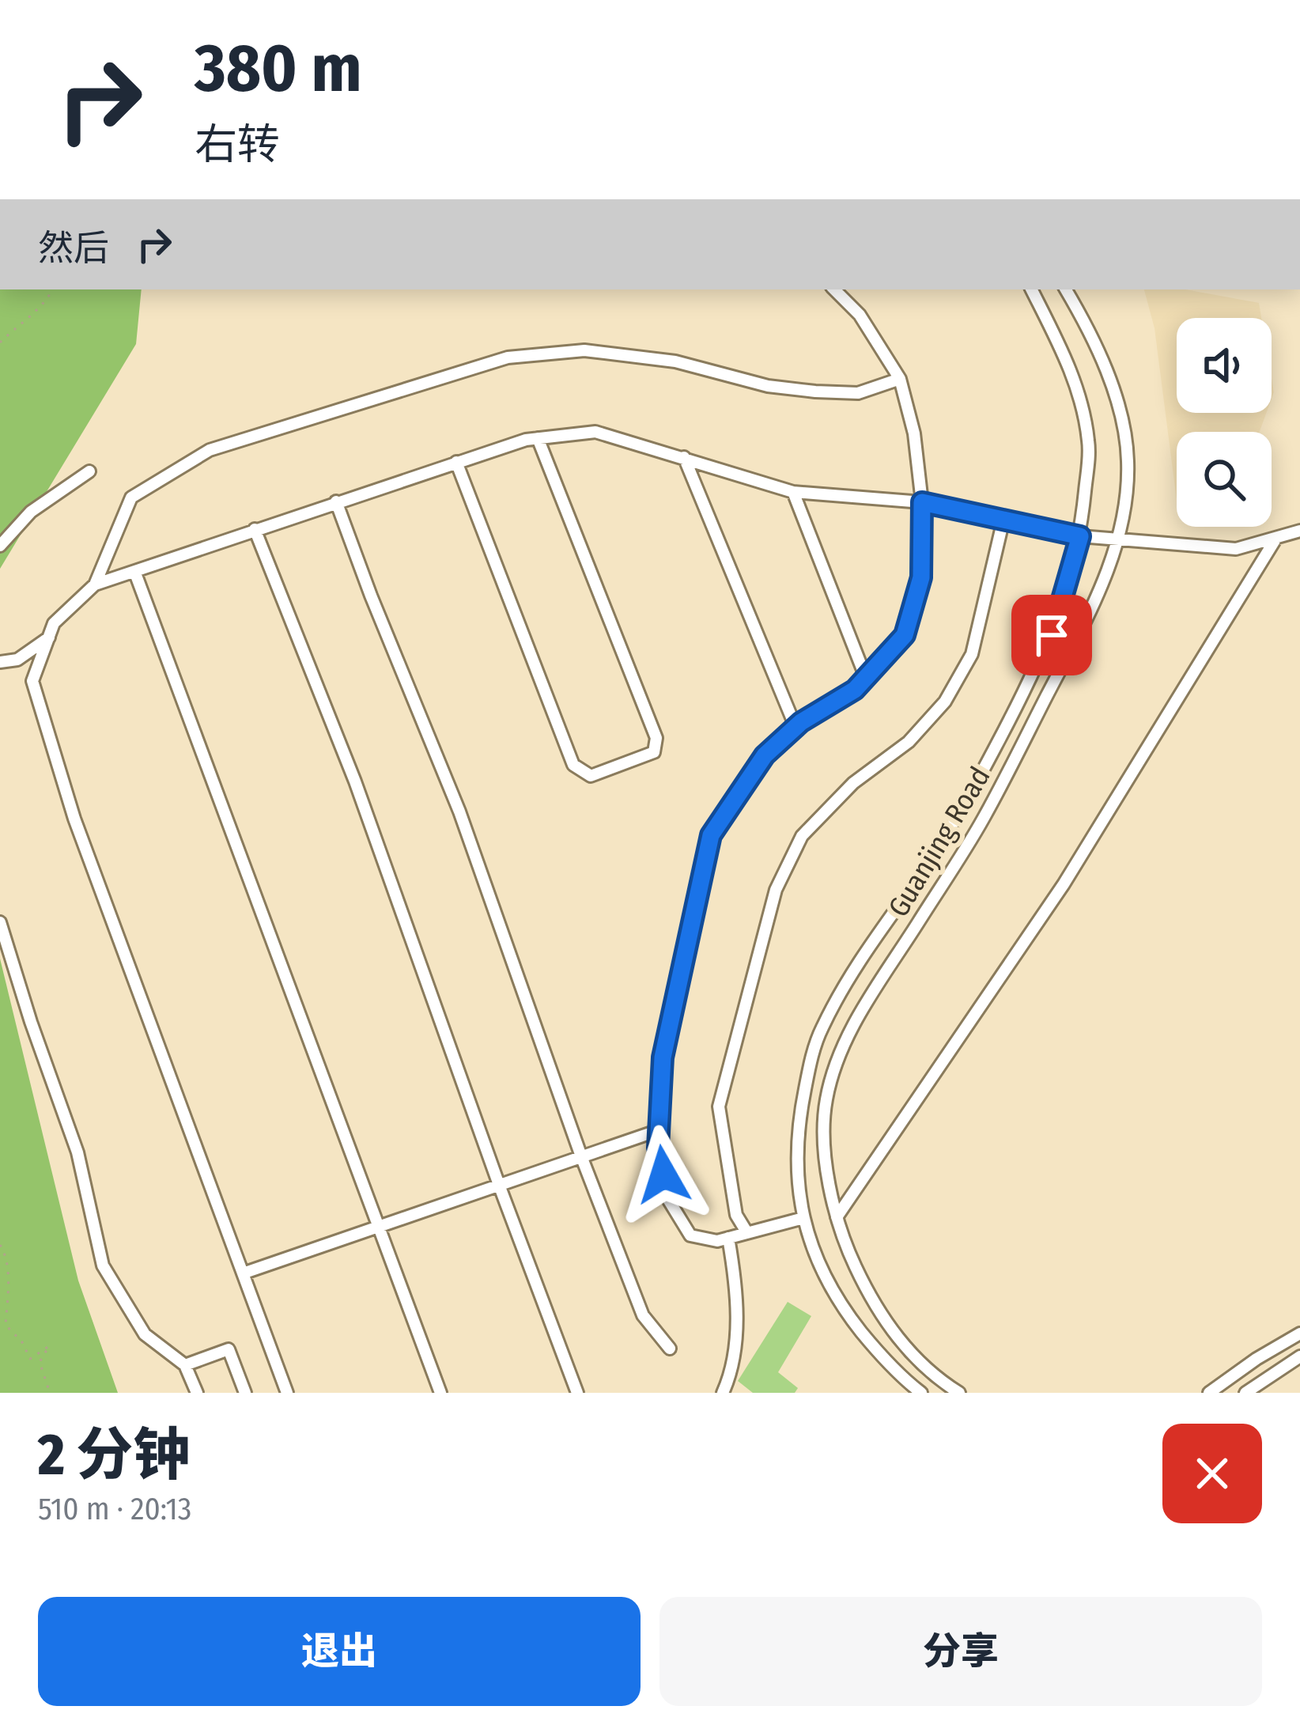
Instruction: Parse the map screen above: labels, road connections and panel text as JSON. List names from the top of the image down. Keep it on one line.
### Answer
{"streets":{"street":["Guanjing Road"]},"page":{"turn":["380 m","右转"],"then":"然后","heading":["2 分钟","510 m · 20:13"],"buttons":["退出","分享"]}}
